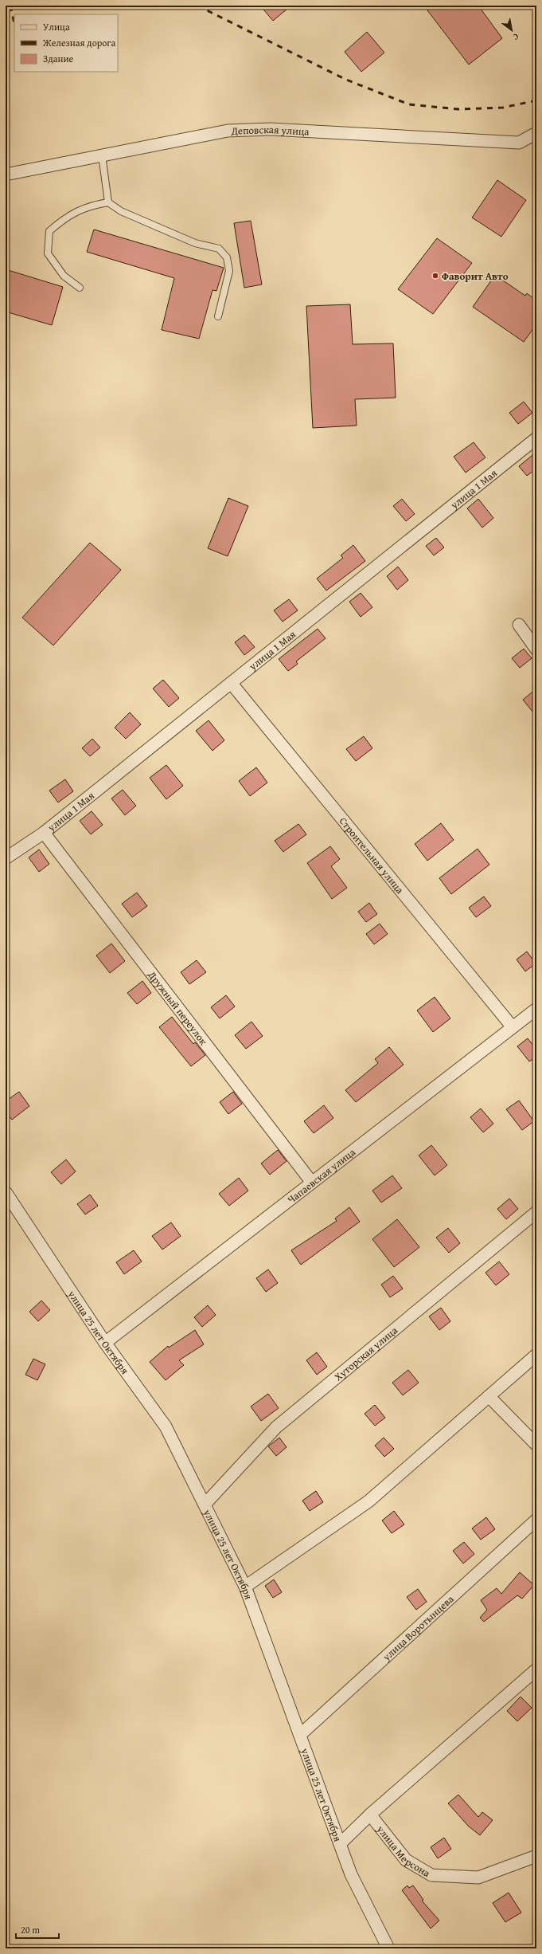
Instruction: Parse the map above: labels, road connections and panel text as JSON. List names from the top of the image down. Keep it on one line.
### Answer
{"streets":{"street":["Деповская улица","улица 1 Мая","Строительная улица","Дружный переулок","Чапаевская улица","улица 25 лет Октября","Хуторская улица","улица Воротынцева","улица Мерсона"]},"crossings":[["улица 1 Мая","Строительная улица"],["улица 1 Мая","Дружный переулок"],["Строительная улица","Чапаевская улица"],["Дружный переулок","Чапаевская улица"],["Чапаевская улица","улица 25 лет Октября"],["улица 25 лет Октября","Хуторская улица"],["улица 25 лет Октября","улица Воротынцева"]],"places":["Фаворит Авто"],"legend":["Улица","Железная дорога","Здание"],"scale_bar":"20 m","north":"bottom right"}
